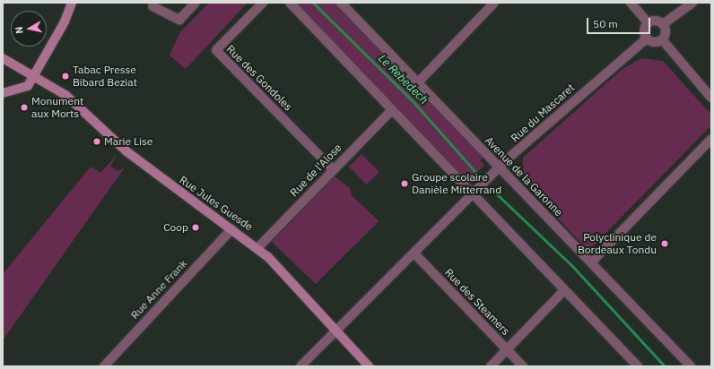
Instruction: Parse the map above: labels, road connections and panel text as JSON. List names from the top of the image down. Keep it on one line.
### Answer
{"streets":{"street":["Rue des Gondoles","Rue du Mascaret","Rue de l'Alose","Avenue de la Garonne","Rue Jules Guesde","Rue Anne Frank","Rue des Steamers"]},"crossings":[["Rue des Gondoles","Rue de l'Alose"],["Rue du Mascaret","Avenue de la Garonne"],["Rue du Mascaret","Rue Jules Guesde"],["Rue du Mascaret","Rue des Steamers"],["Rue de l'Alose","Rue Jules Guesde"],["Rue Jules Guesde","Rue Anne Frank"]],"water":["Le Rebedech"],"places":["Tabac Presse Bibard Beziat","Monument aux Morts","Marie Lise","Groupe scolaire Danièle Mitterrand","Coop","Polyclinique de Bordeaux Tondu"],"scale_bar":"50 m","north":"left"}
